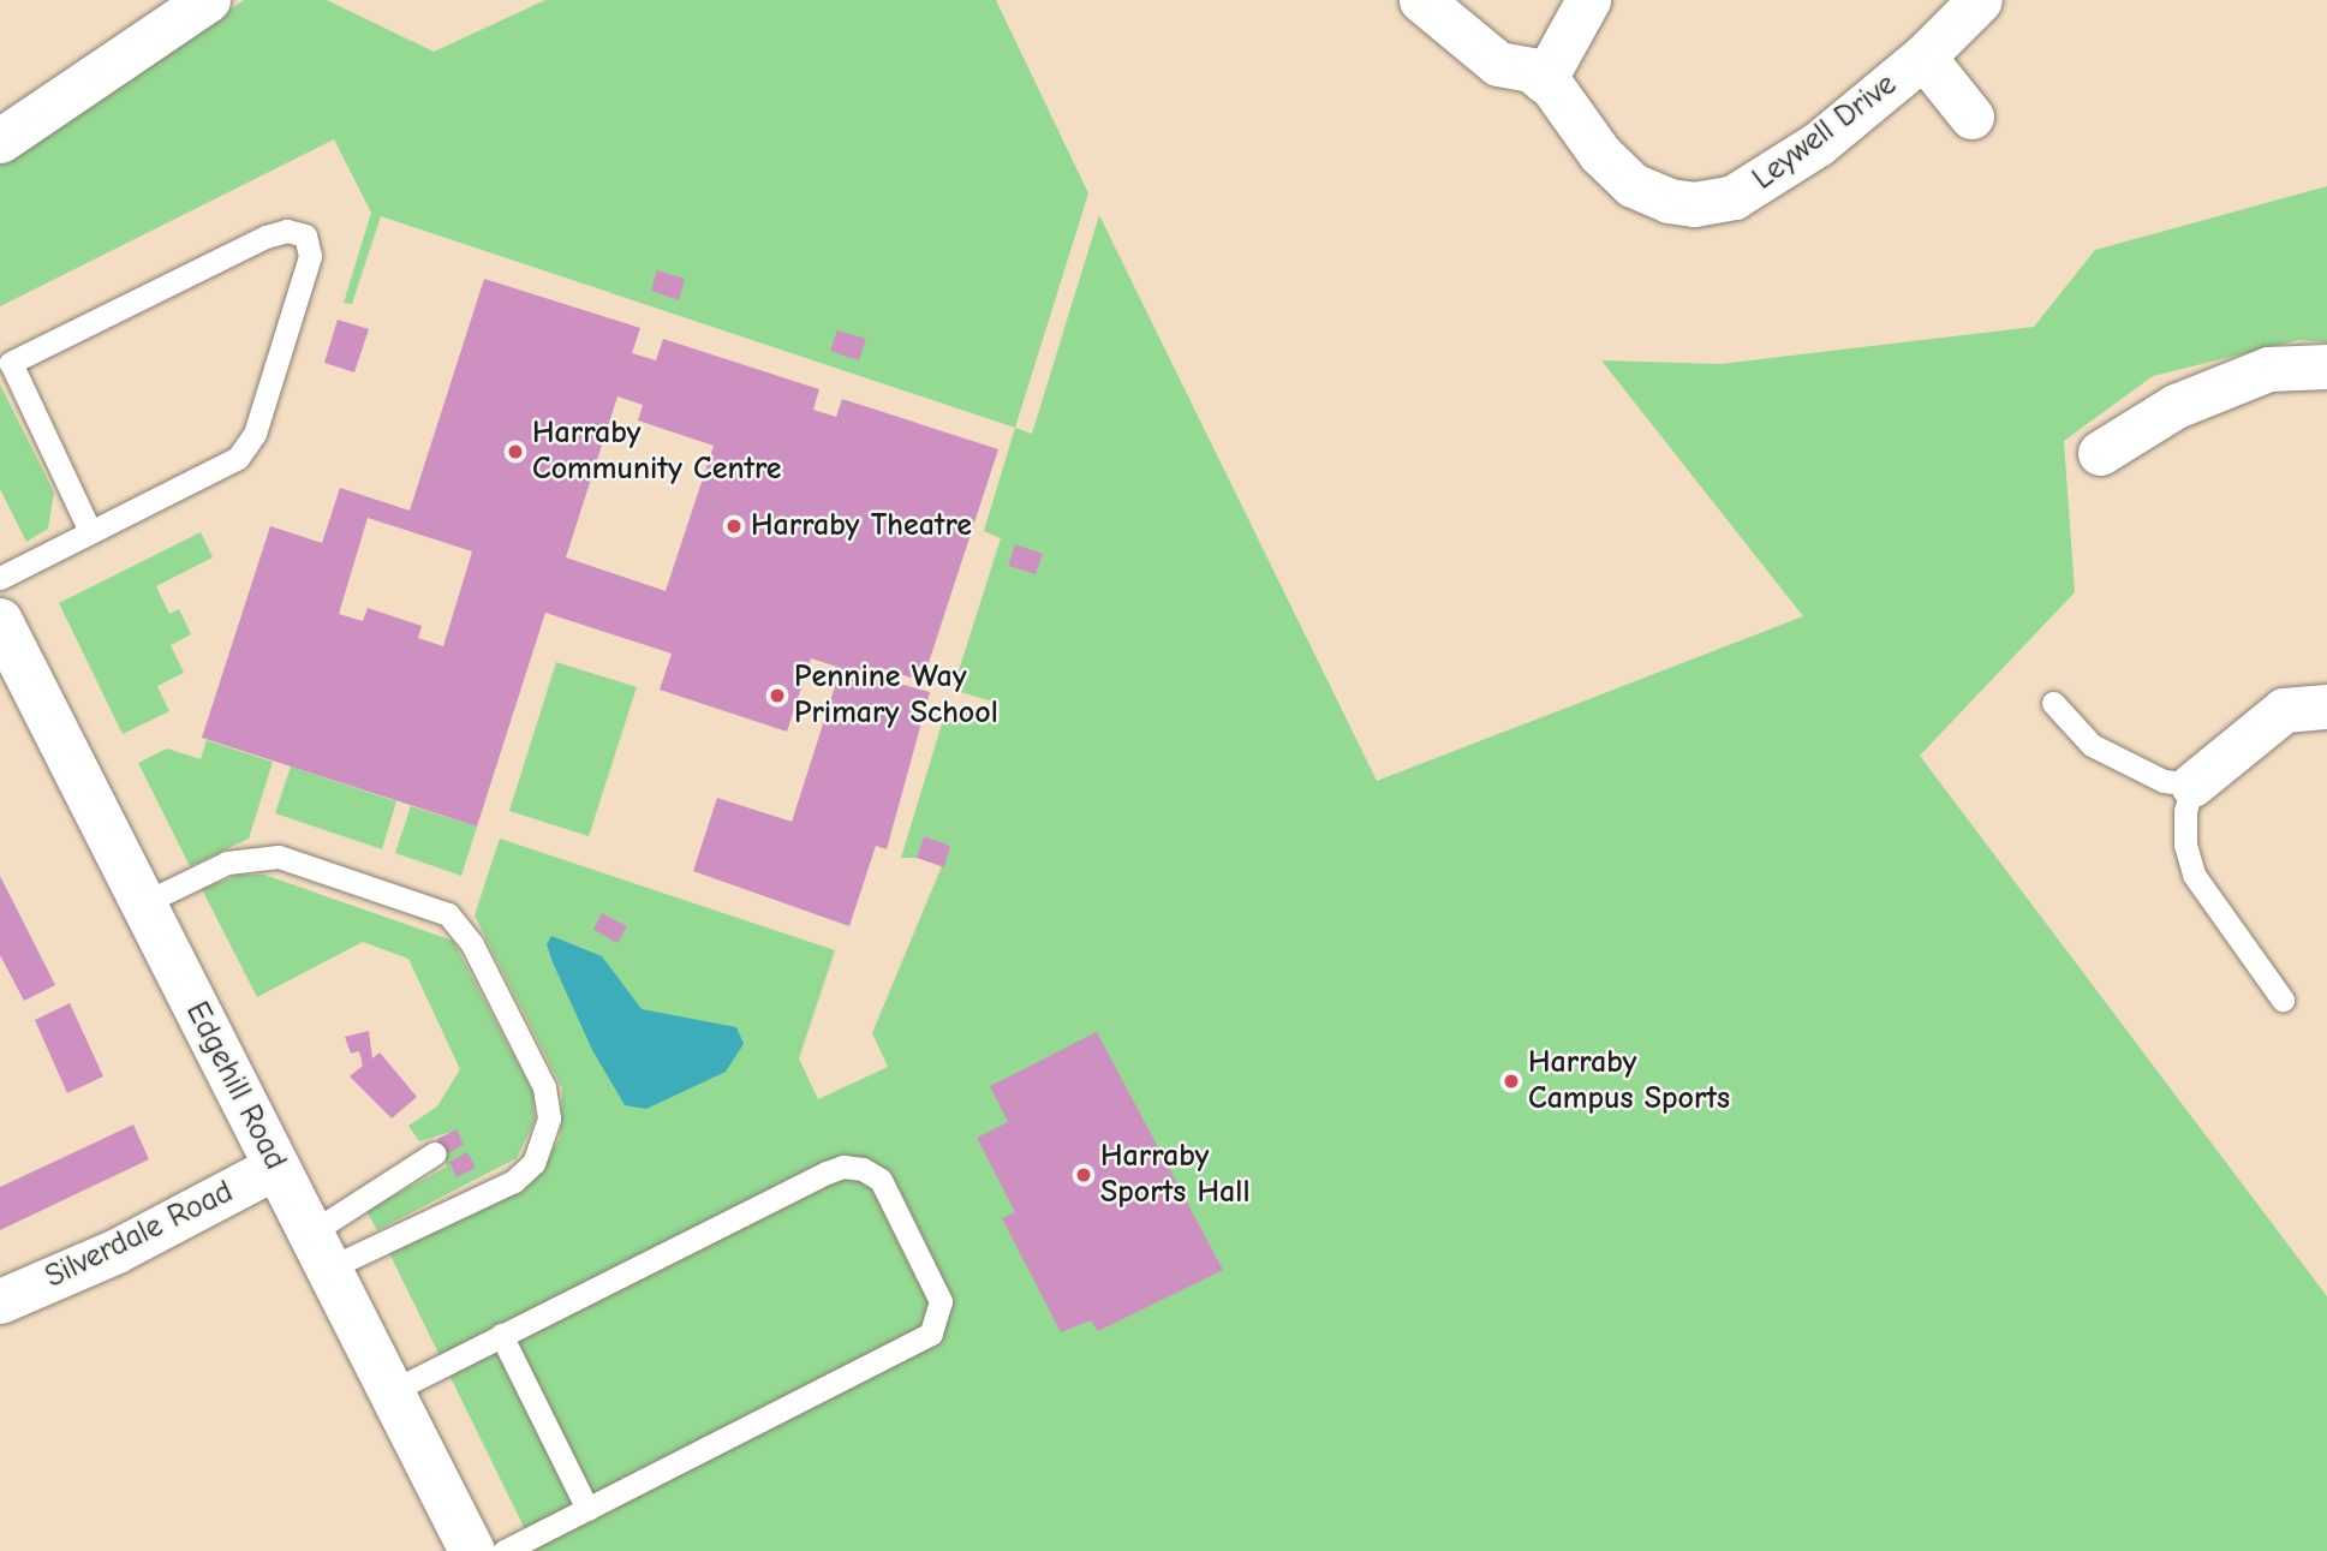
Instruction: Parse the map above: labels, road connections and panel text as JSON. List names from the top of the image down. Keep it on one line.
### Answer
{"streets":{"street":["Leywell Drive","Edgehill Road","Silverdale Road"]},"crossings":[["Edgehill Road","Silverdale Road"]],"places":["Harraby Community Centre","Harraby Theatre","Pennine Way Primary School","Harraby Campus Sports","Harraby Sports Hall"]}
